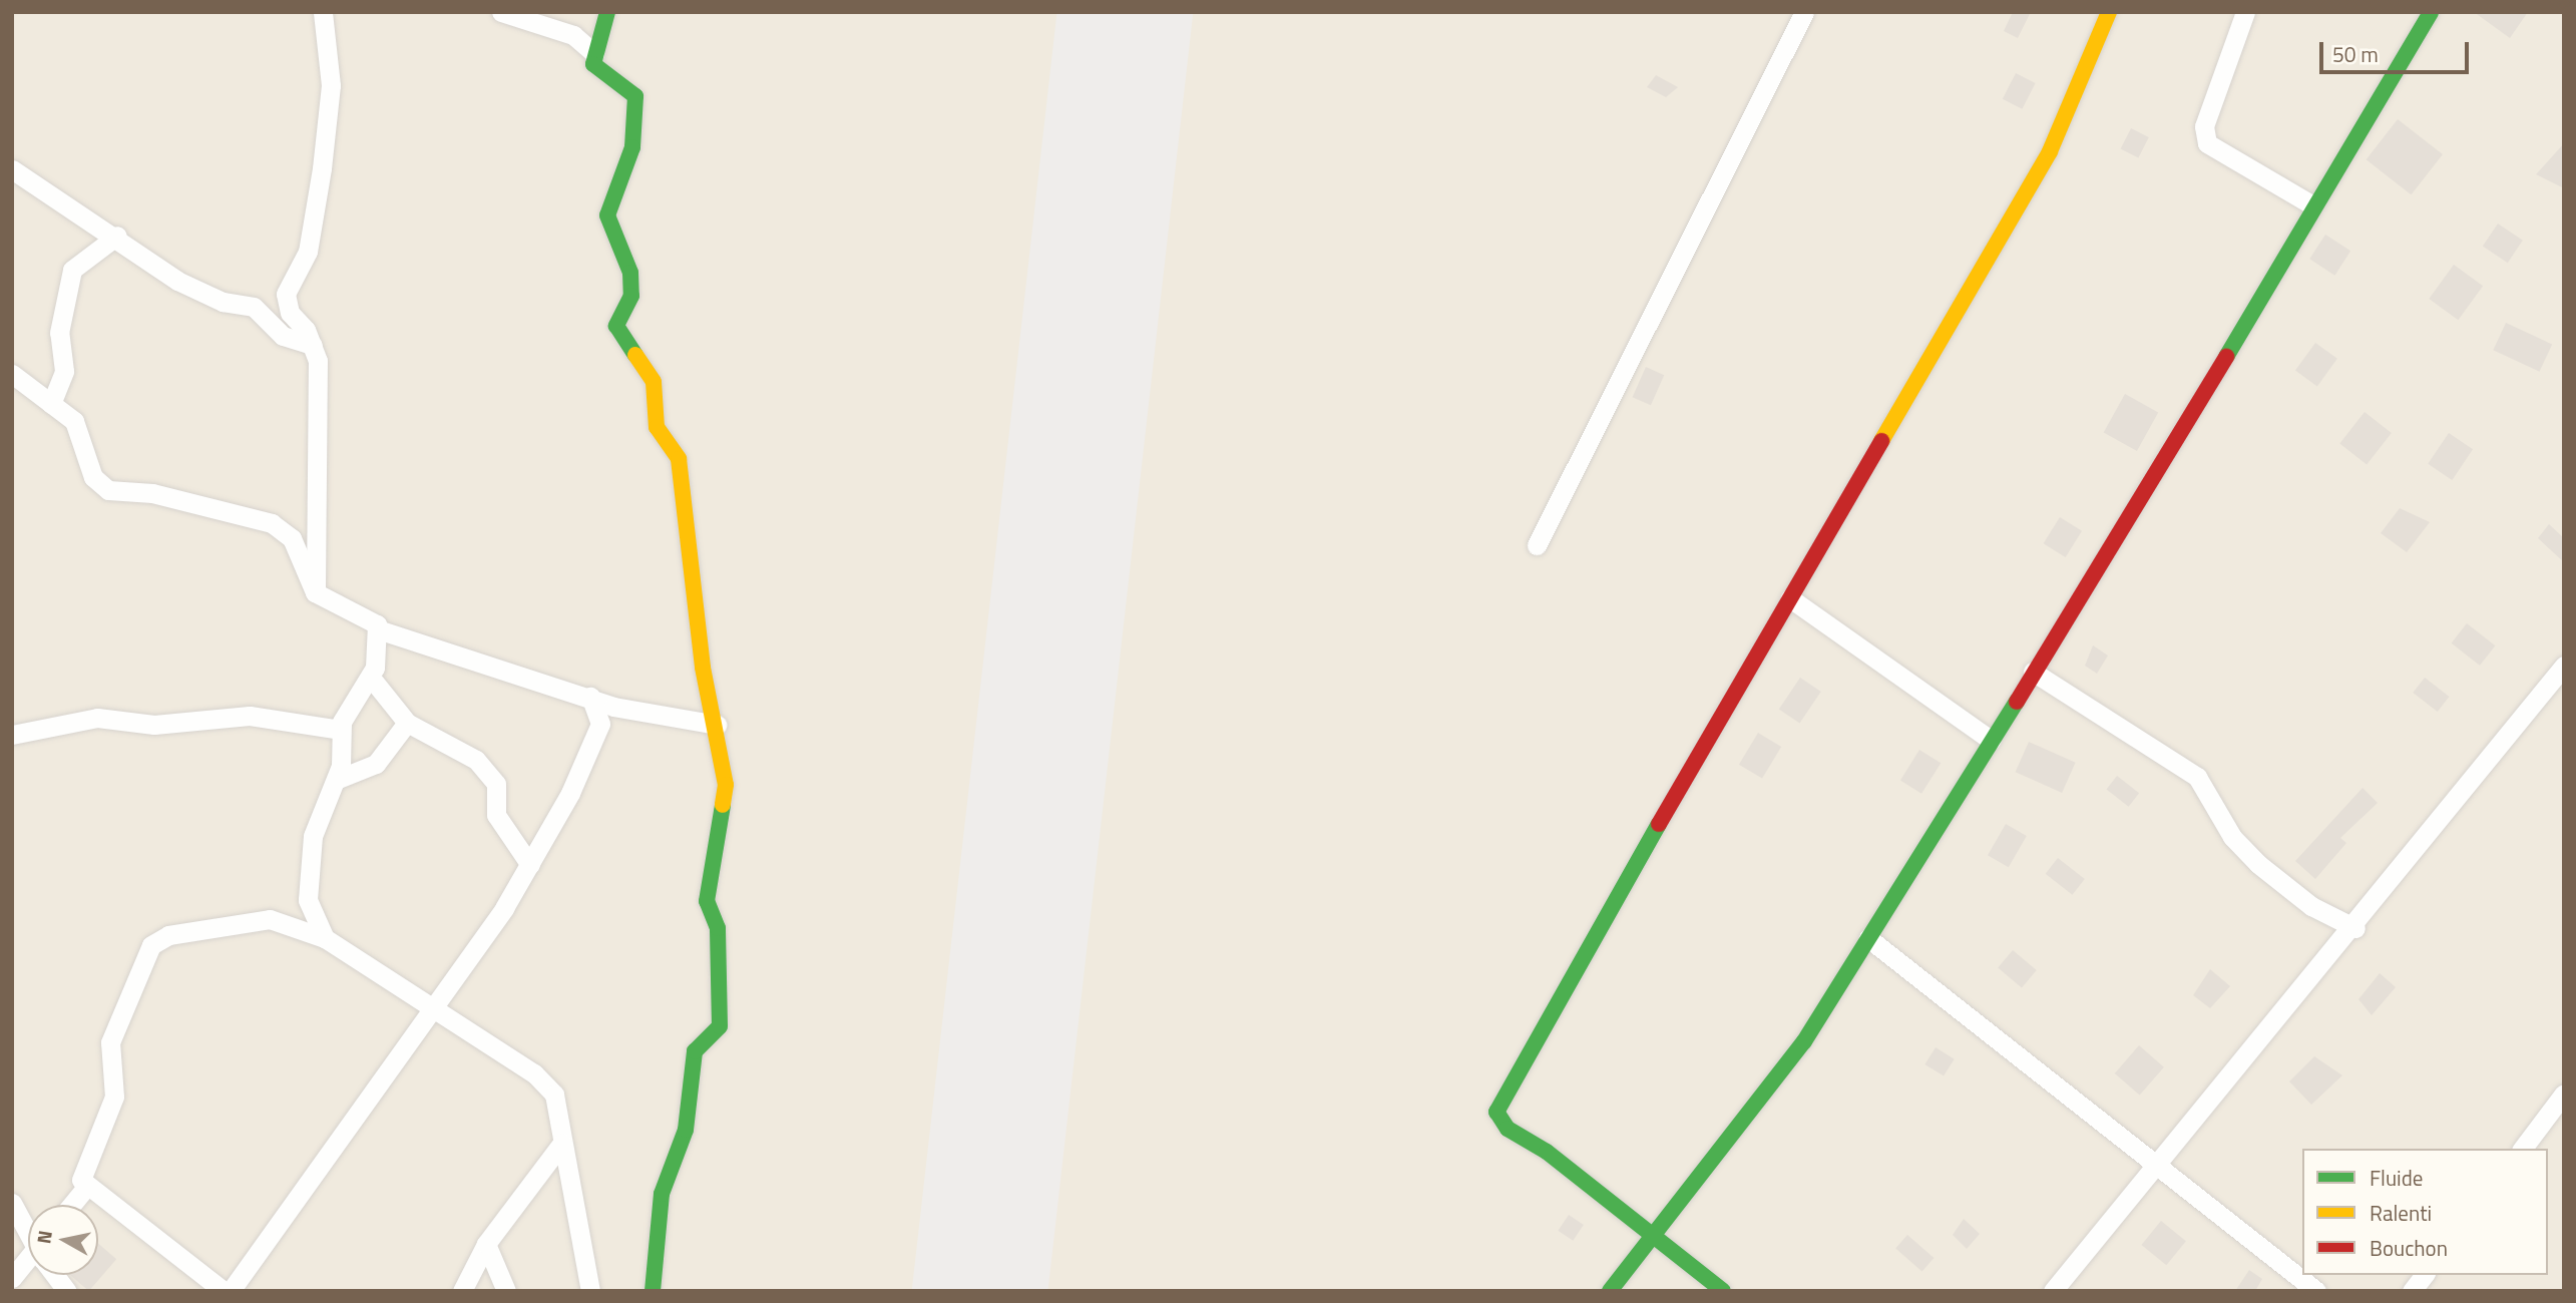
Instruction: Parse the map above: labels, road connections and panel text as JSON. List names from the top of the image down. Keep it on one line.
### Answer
{"legend":["Fluide","Ralenti","Bouchon"],"scale_bar":"50 m","north":"left"}
